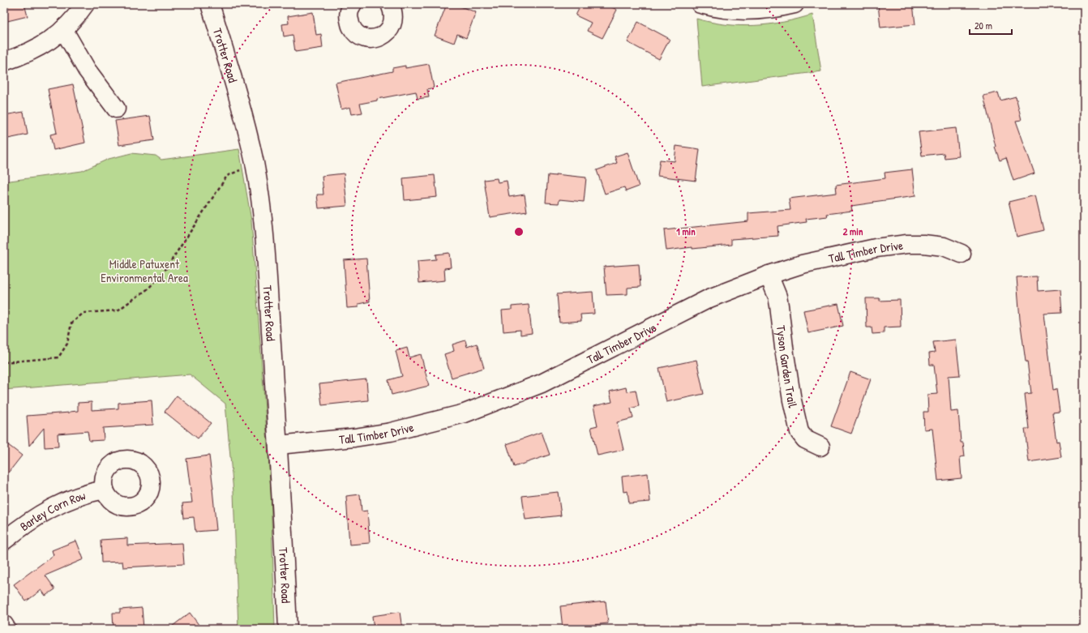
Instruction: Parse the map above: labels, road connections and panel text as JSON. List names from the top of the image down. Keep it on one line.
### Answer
{"streets":{"street":["Trotter Road","Tall Timber Drive","Tyson Garden Trail","Barley Corn Row"]},"crossings":[["Trotter Road","Tall Timber Drive"],["Tall Timber Drive","Tyson Garden Trail"]],"parks":["Middle Patuxent Environmental Area"],"scale_bar":"20 m","rings":["1 min","2 min"]}
